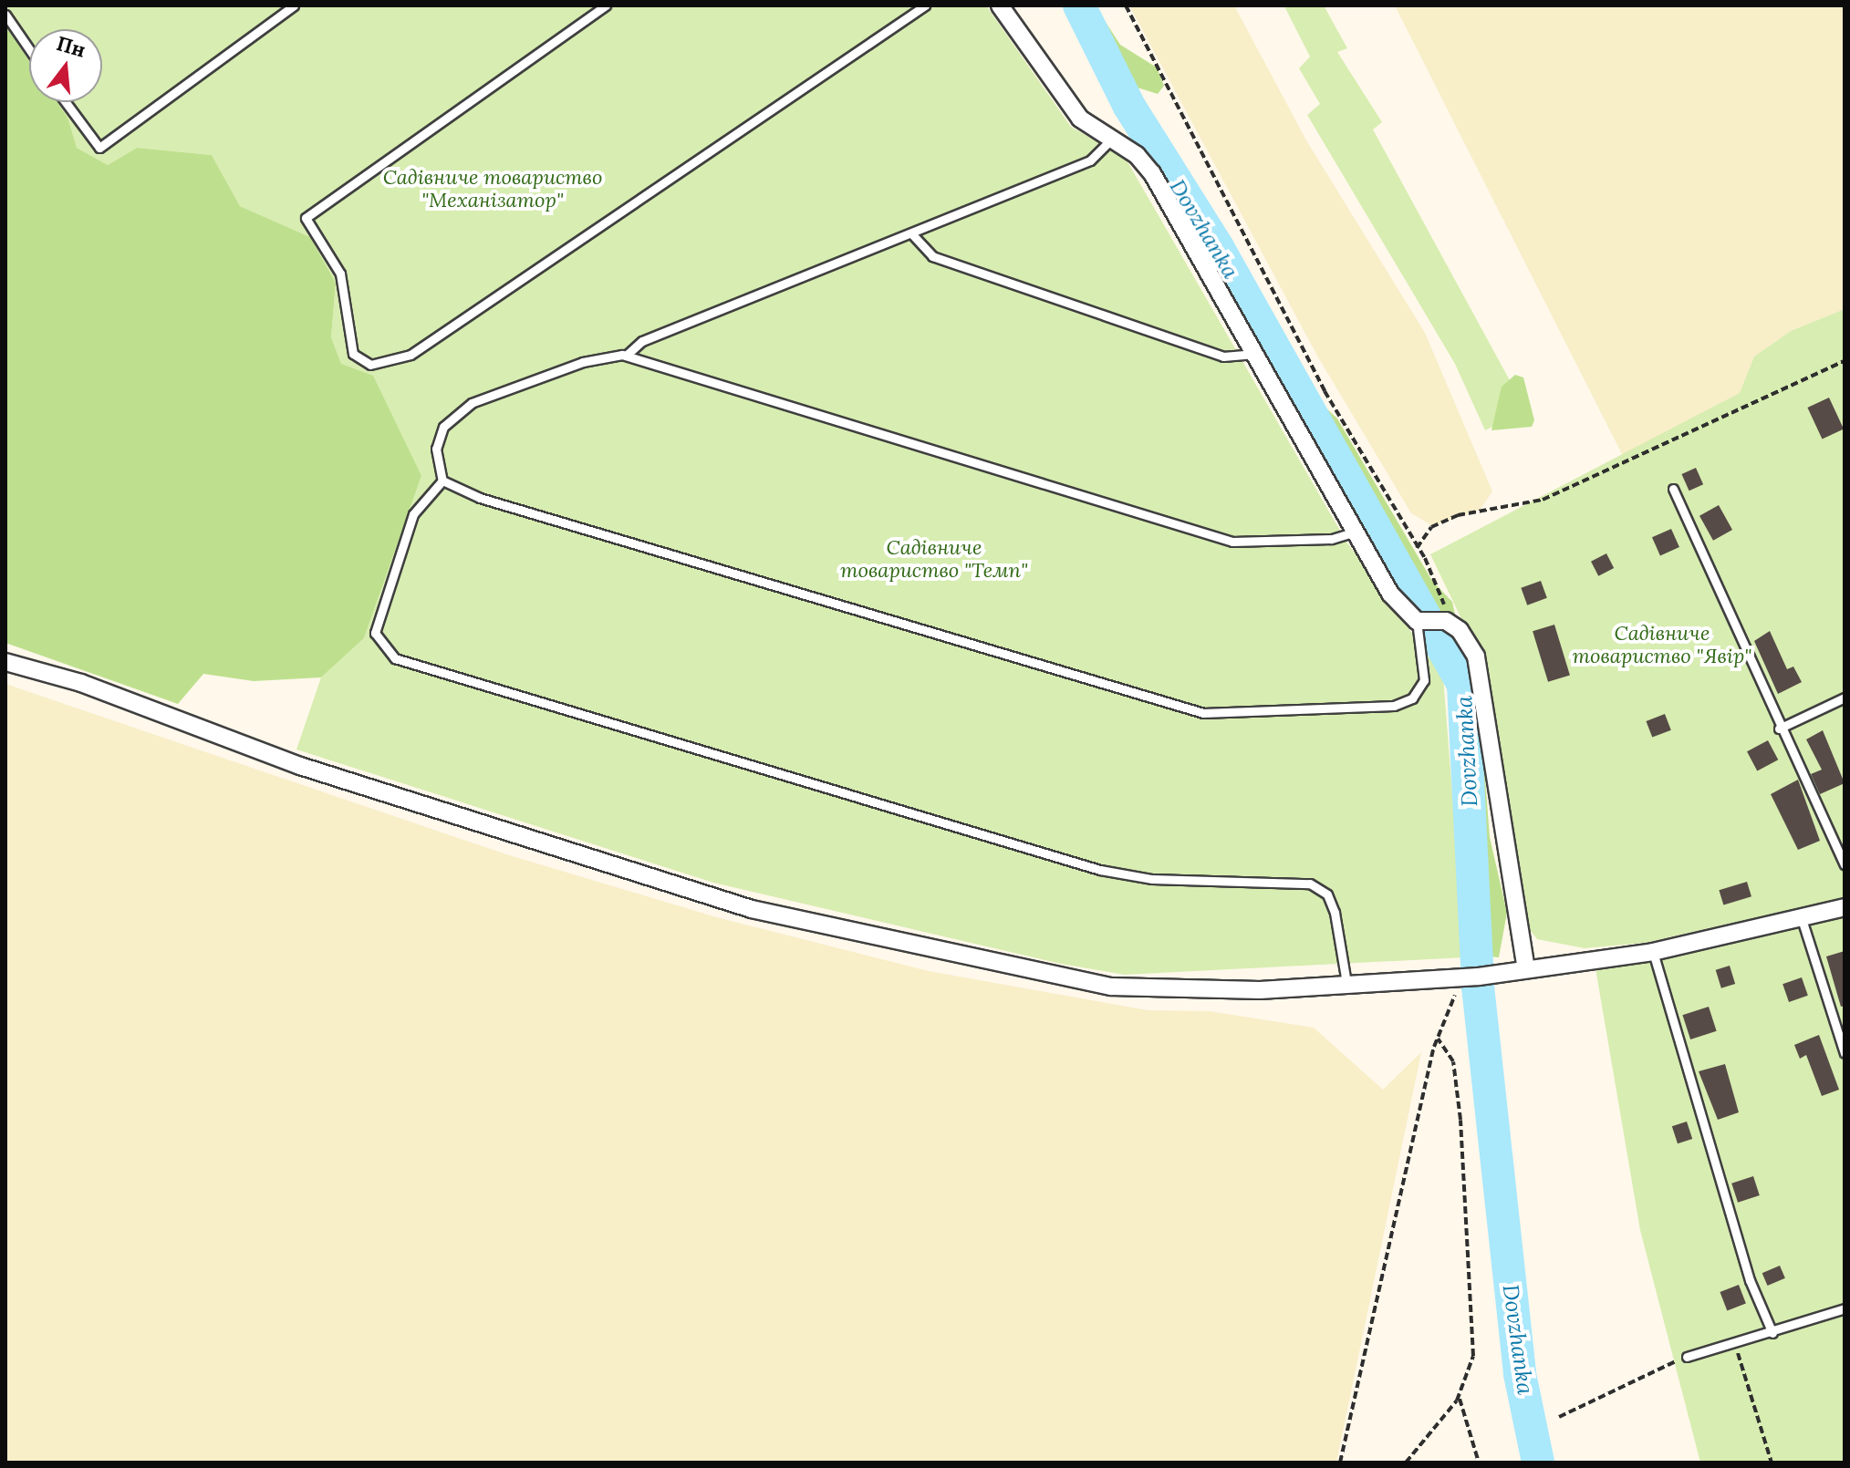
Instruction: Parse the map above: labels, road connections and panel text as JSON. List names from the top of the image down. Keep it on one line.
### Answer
{"water":["Dovzhanka"],"parks":["Садівниче товариство \"Механізатор\"","Садівниче товариство \"Темп\"","Садівниче товариство \"Явір\""],"north":"top"}
